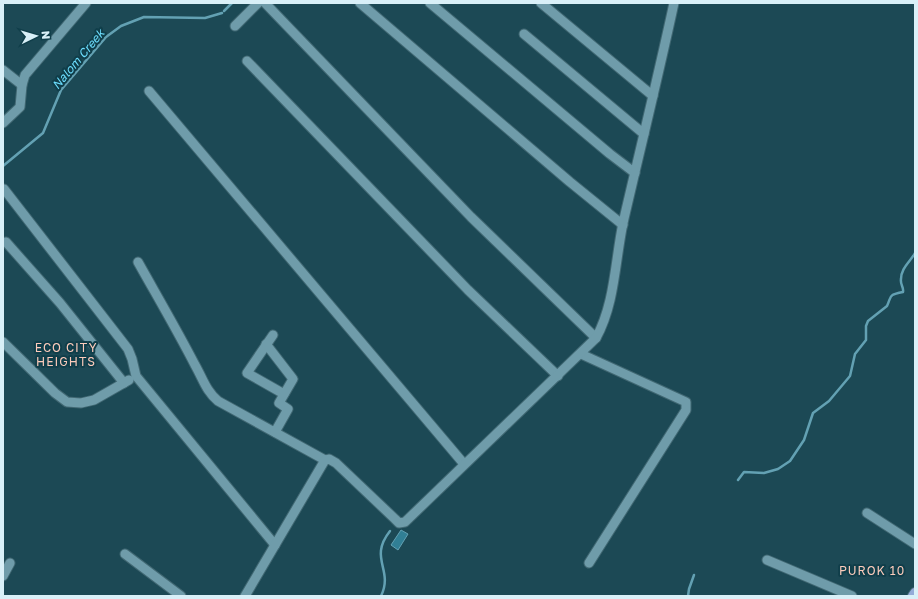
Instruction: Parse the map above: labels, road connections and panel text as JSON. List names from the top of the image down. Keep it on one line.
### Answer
{"districts":["ECO CITY HEIGHTS","PUROK 10"],"water":["Nalom Creek"],"north":"right"}
